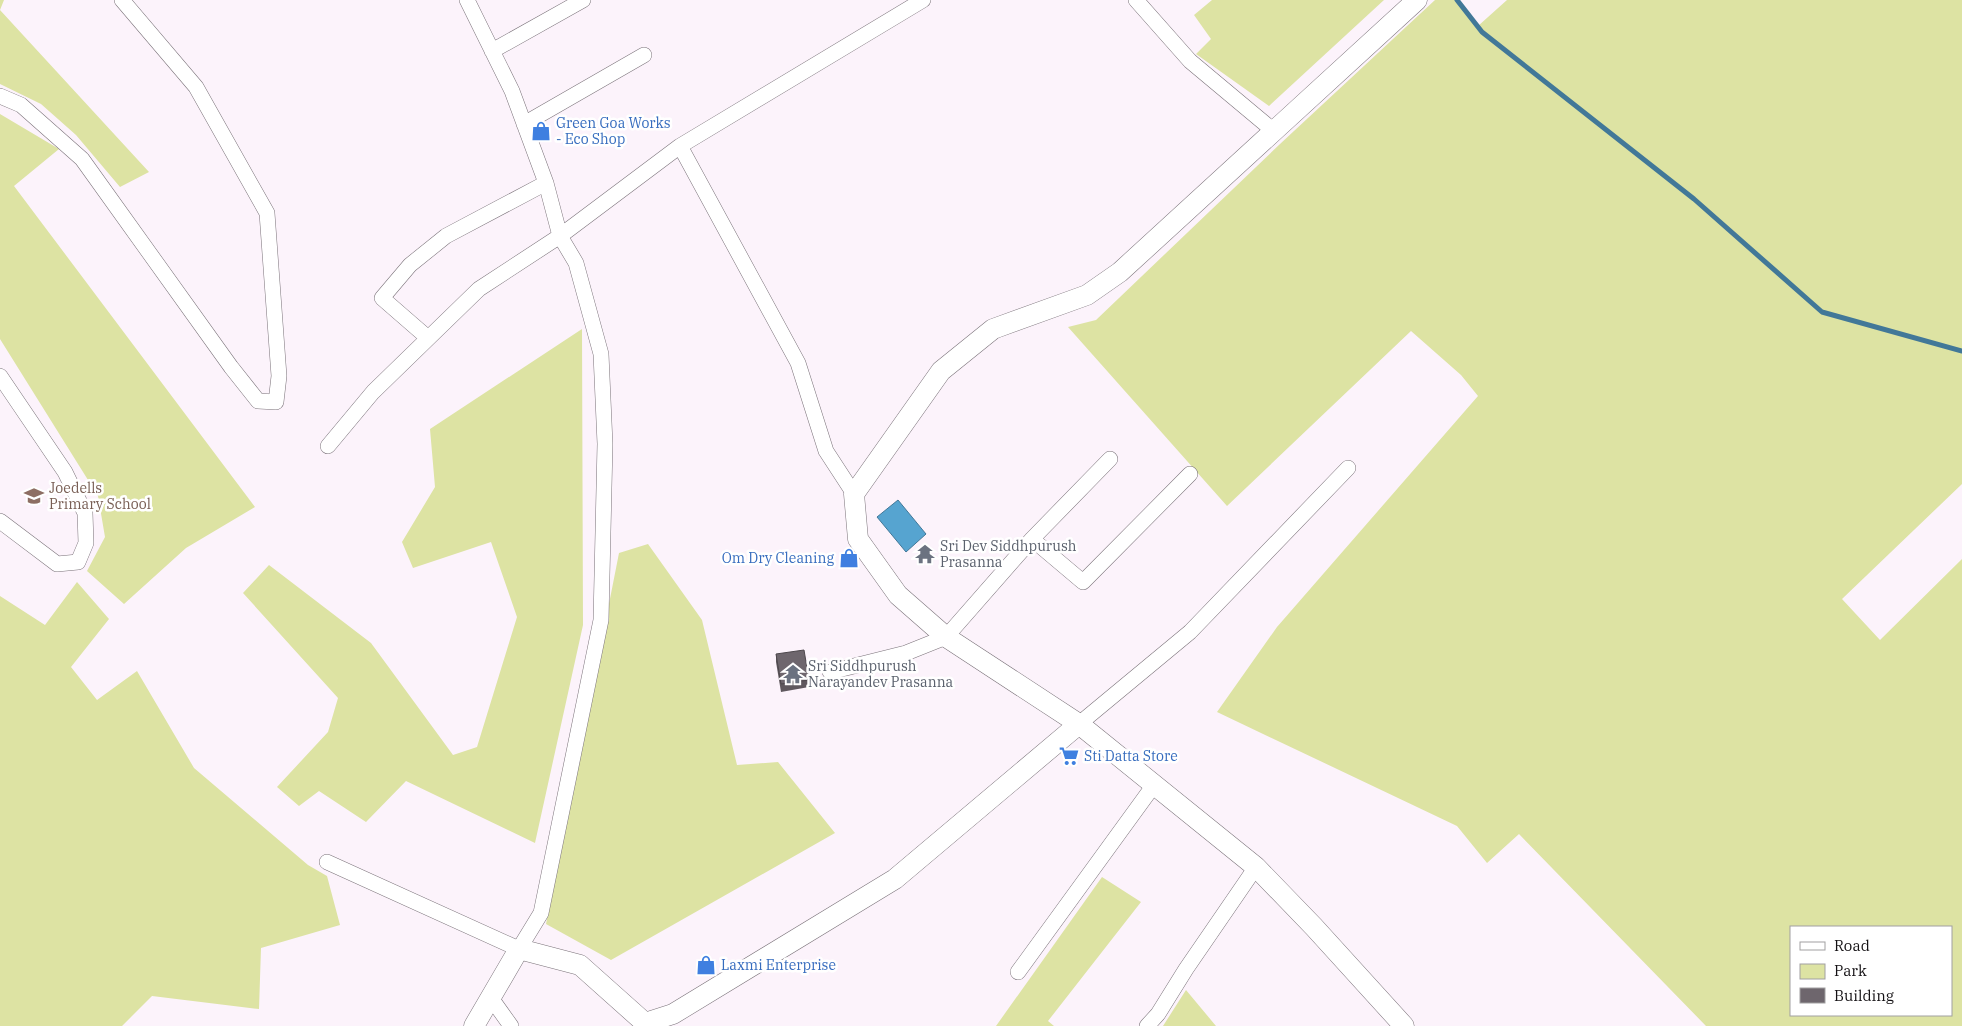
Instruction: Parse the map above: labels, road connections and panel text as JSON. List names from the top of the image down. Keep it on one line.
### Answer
{"places":{"shop":["Green Goa Works - Eco Shop","Om Dry Cleaning","Laxmi Enterprise"],"school or university":["Joedells Primary School"],"temple":["Sri Dev Siddhpurush Prasanna","Sri Siddhpurush Narayandev Prasanna"],"supermarket":["Sti Datta Store"]},"legend":["Road","Park","Building"]}
